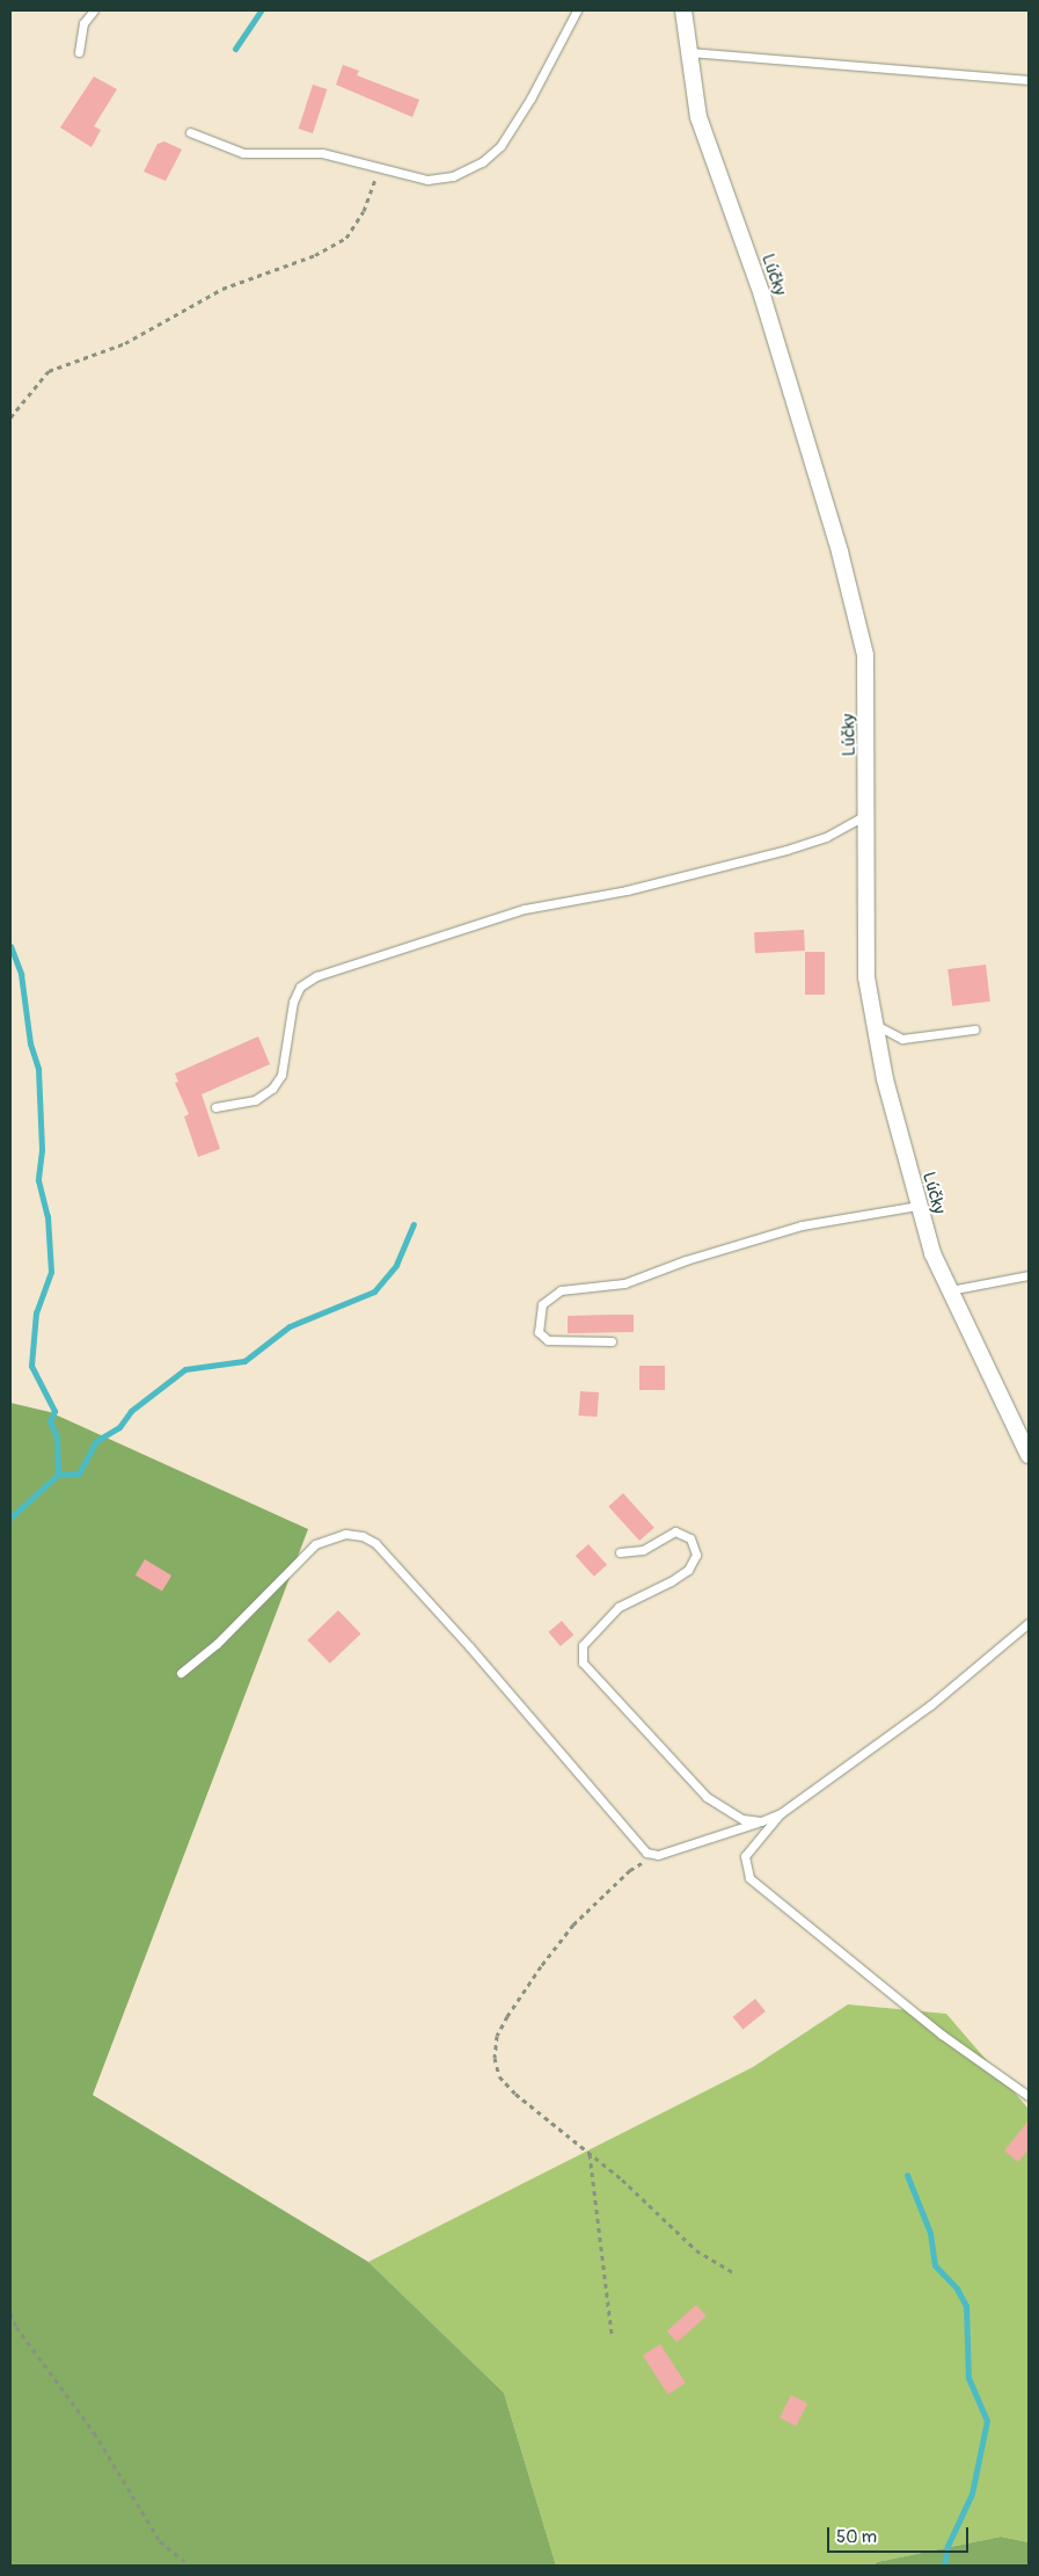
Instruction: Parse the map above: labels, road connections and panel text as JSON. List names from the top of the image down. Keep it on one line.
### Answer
{"streets":{"street":["Lúčky"]},"scale_bar":"50 m"}
